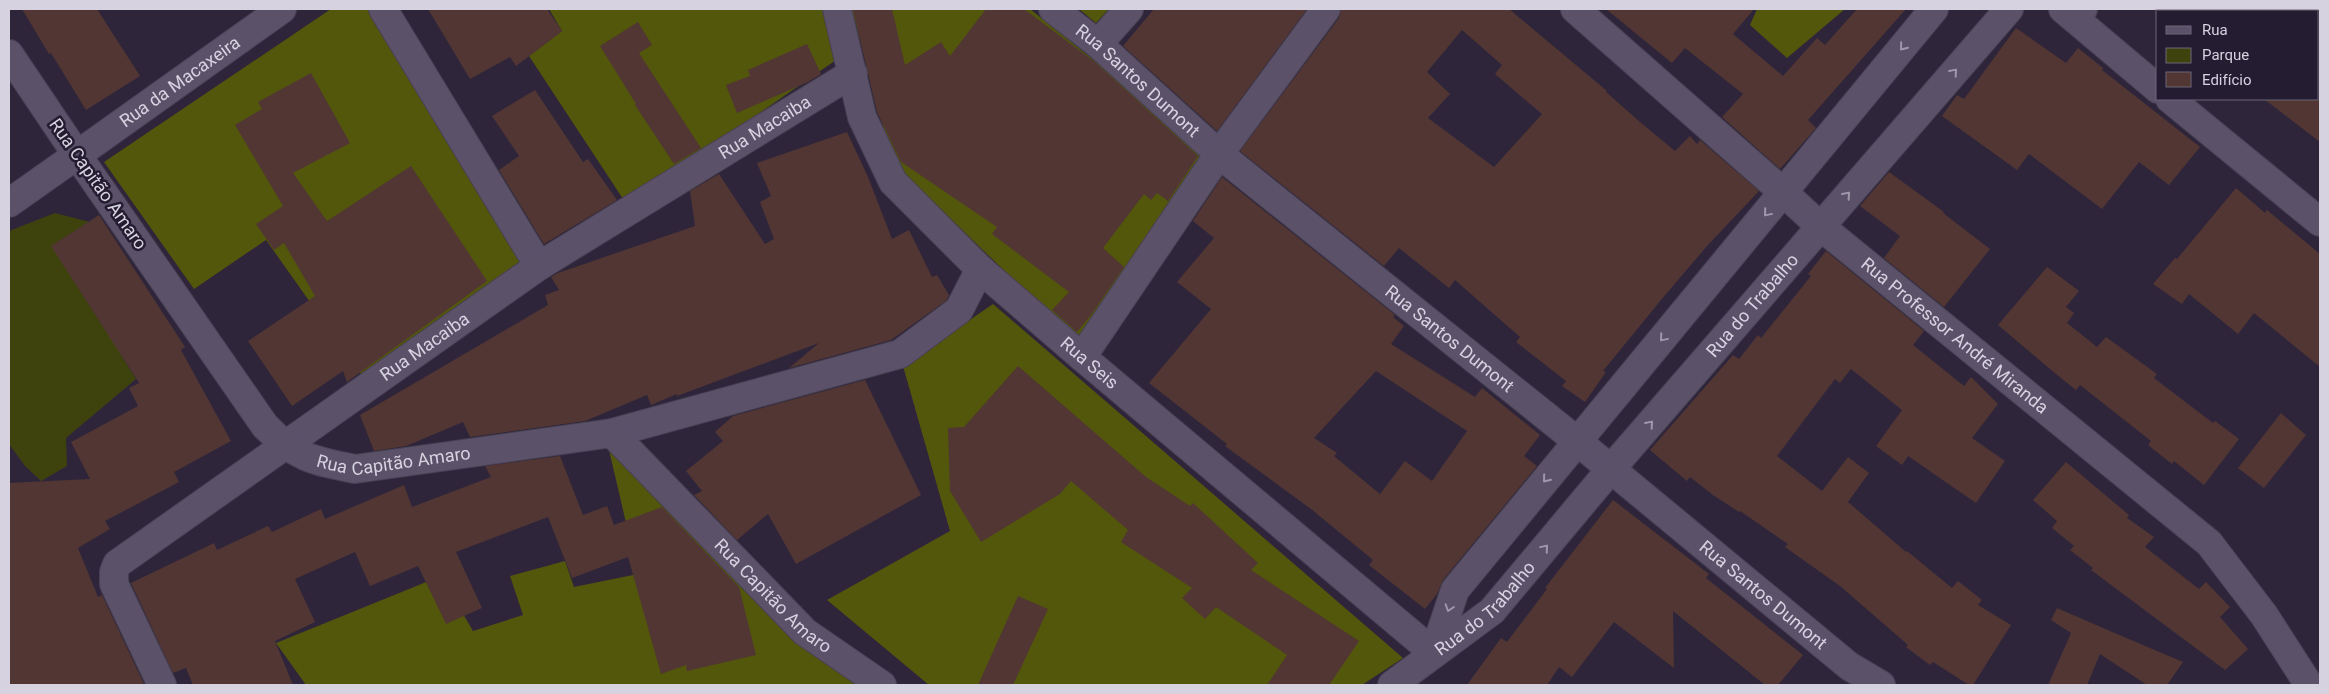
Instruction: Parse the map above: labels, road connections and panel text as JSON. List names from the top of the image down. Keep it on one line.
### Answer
{"streets":{"street":["Rua Santos Dumont","Rua da Macaxeira","Rua Macaiba","Rua Capitão Amaro","Rua do Trabalho","Rua Professor André Miranda","Rua Seis"]},"crossings":[["Rua Santos Dumont","Rua do Trabalho"],["Rua da Macaxeira","Rua Capitão Amaro"],["Rua Macaiba","Rua Capitão Amaro"],["Rua Macaiba","Rua Seis"],["Rua do Trabalho","Rua Professor André Miranda"],["Rua do Trabalho","Rua Seis"]],"legend":["Rua","Parque","Edifício"]}
